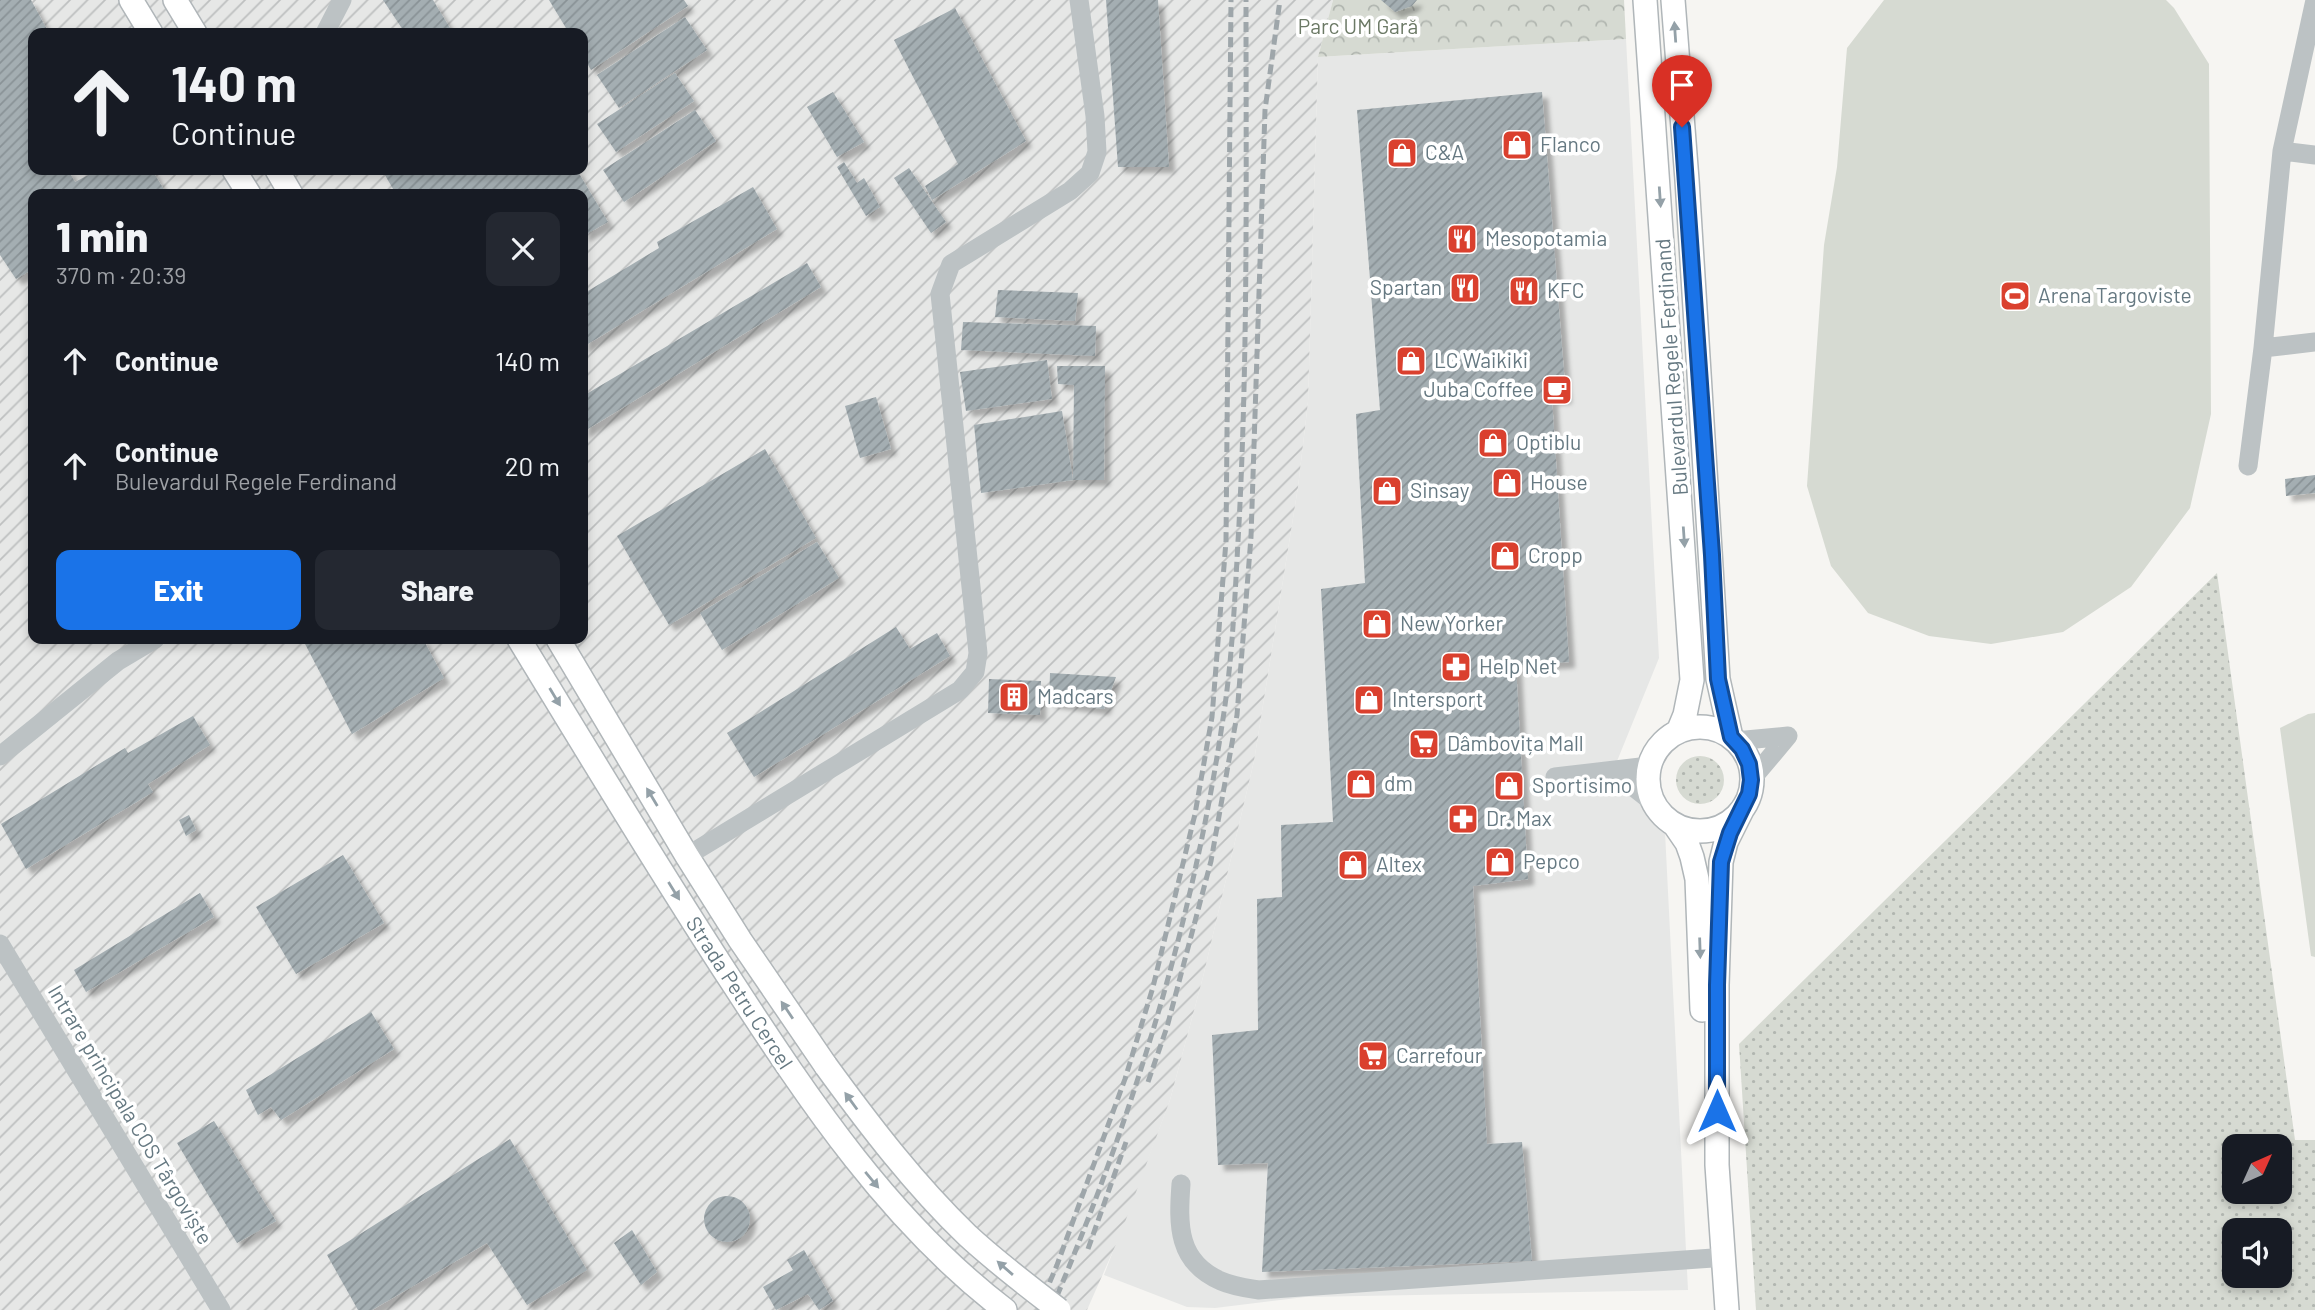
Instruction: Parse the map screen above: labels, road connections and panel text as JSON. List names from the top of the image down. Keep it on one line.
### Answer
{"streets":{"main road":["Bulevardul Regele Ferdinand","Strada Petru Cercel"],"lane":["Intrare principala COS Târgoviște"]},"parks":["Parc UM Gară"],"places":{"shop":["Flanco","C&A","LC Waikiki","Optiblu","House","Sinsay","Cropp","New Yorker","Intersport","dm","Sportisimo","Pepco","Altex"],"restaurant":["Mesopotamia","Spartan","KFC"],"sports":["Arena Targoviste"],"cafe":["Juba Coffee"],"pharmacy":["Help Net","Dr. Max"],"building":["Madcars"],"supermarket":["Dâmbovița Mall","Carrefour"]},"north":"top right","page":{"turn":["140 m","Continue"],"heading":["1 min","370 m · 20:39"],"list":[{"name":"Continue","value":"140 m"},{"name":"Continue","note":"Bulevardul Regele Ferdinand","value":"20 m"}],"buttons":["Exit","Share"]}}
